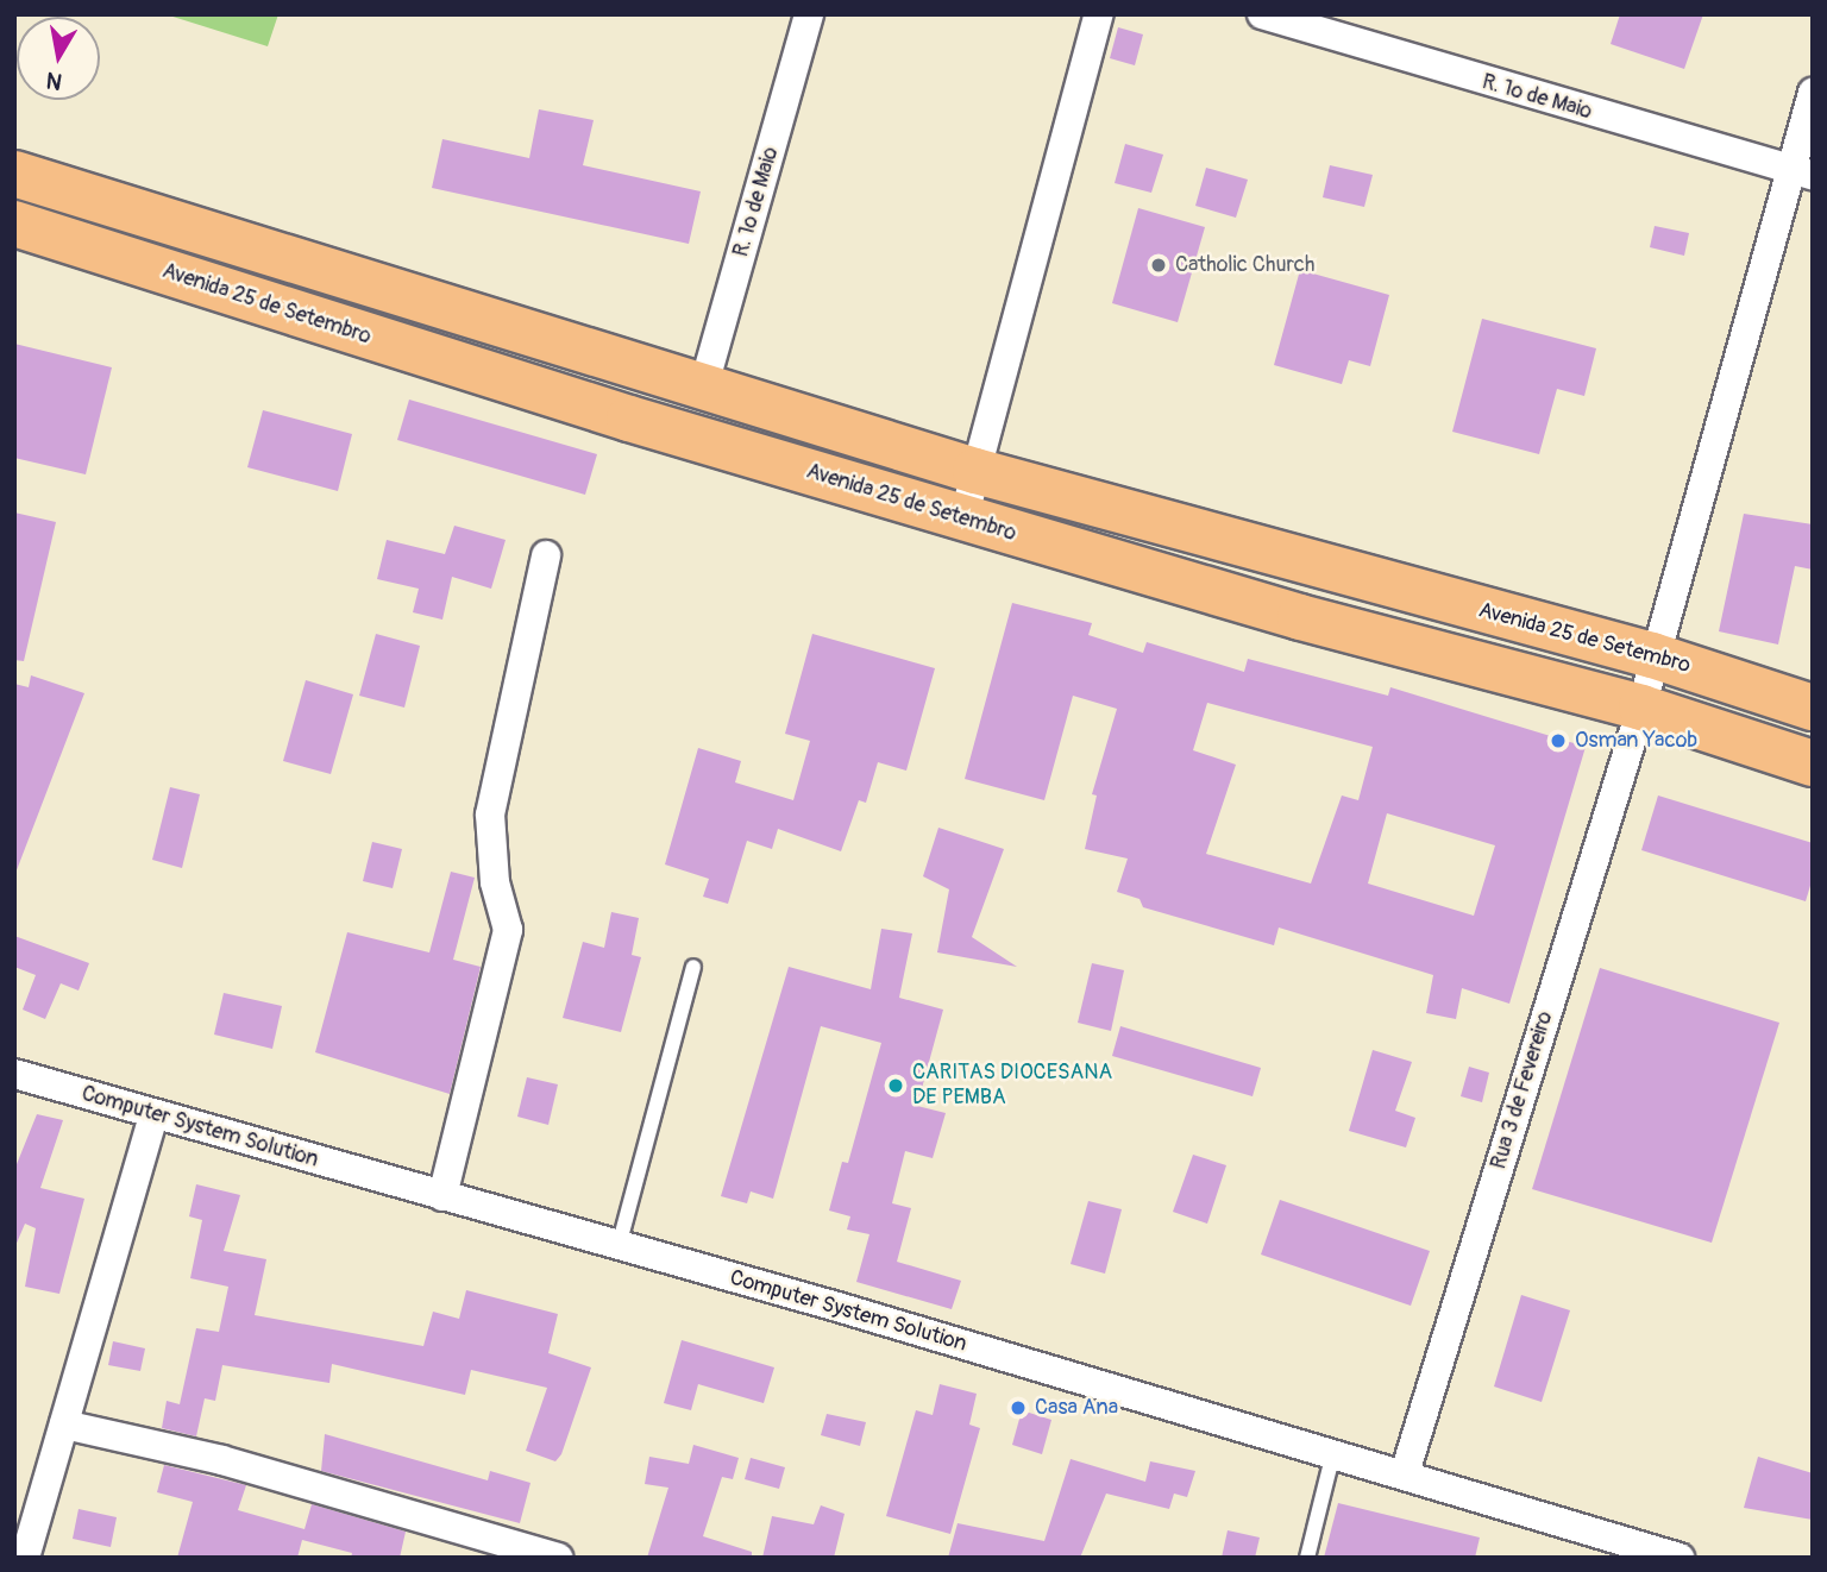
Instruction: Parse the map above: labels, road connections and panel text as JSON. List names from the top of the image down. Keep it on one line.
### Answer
{"streets":{"highway":["Avenida 25 de Setembro"],"street":["R. 1º de Maio","Rua 3 de Fevereiro","Computer System Solution"]},"crossings":[["R. 1º de Maio","Avenida 25 de Setembro"],["R. 1º de Maio","Rua 3 de Fevereiro"],["Avenida 25 de Setembro","Rua 3 de Fevereiro"],["Rua 3 de Fevereiro","Computer System Solution"]],"places":["Catholic Church","Osman Yacob","CARITAS DIOCESANA DE PEMBA","Casa Ana"],"north":"bottom"}
